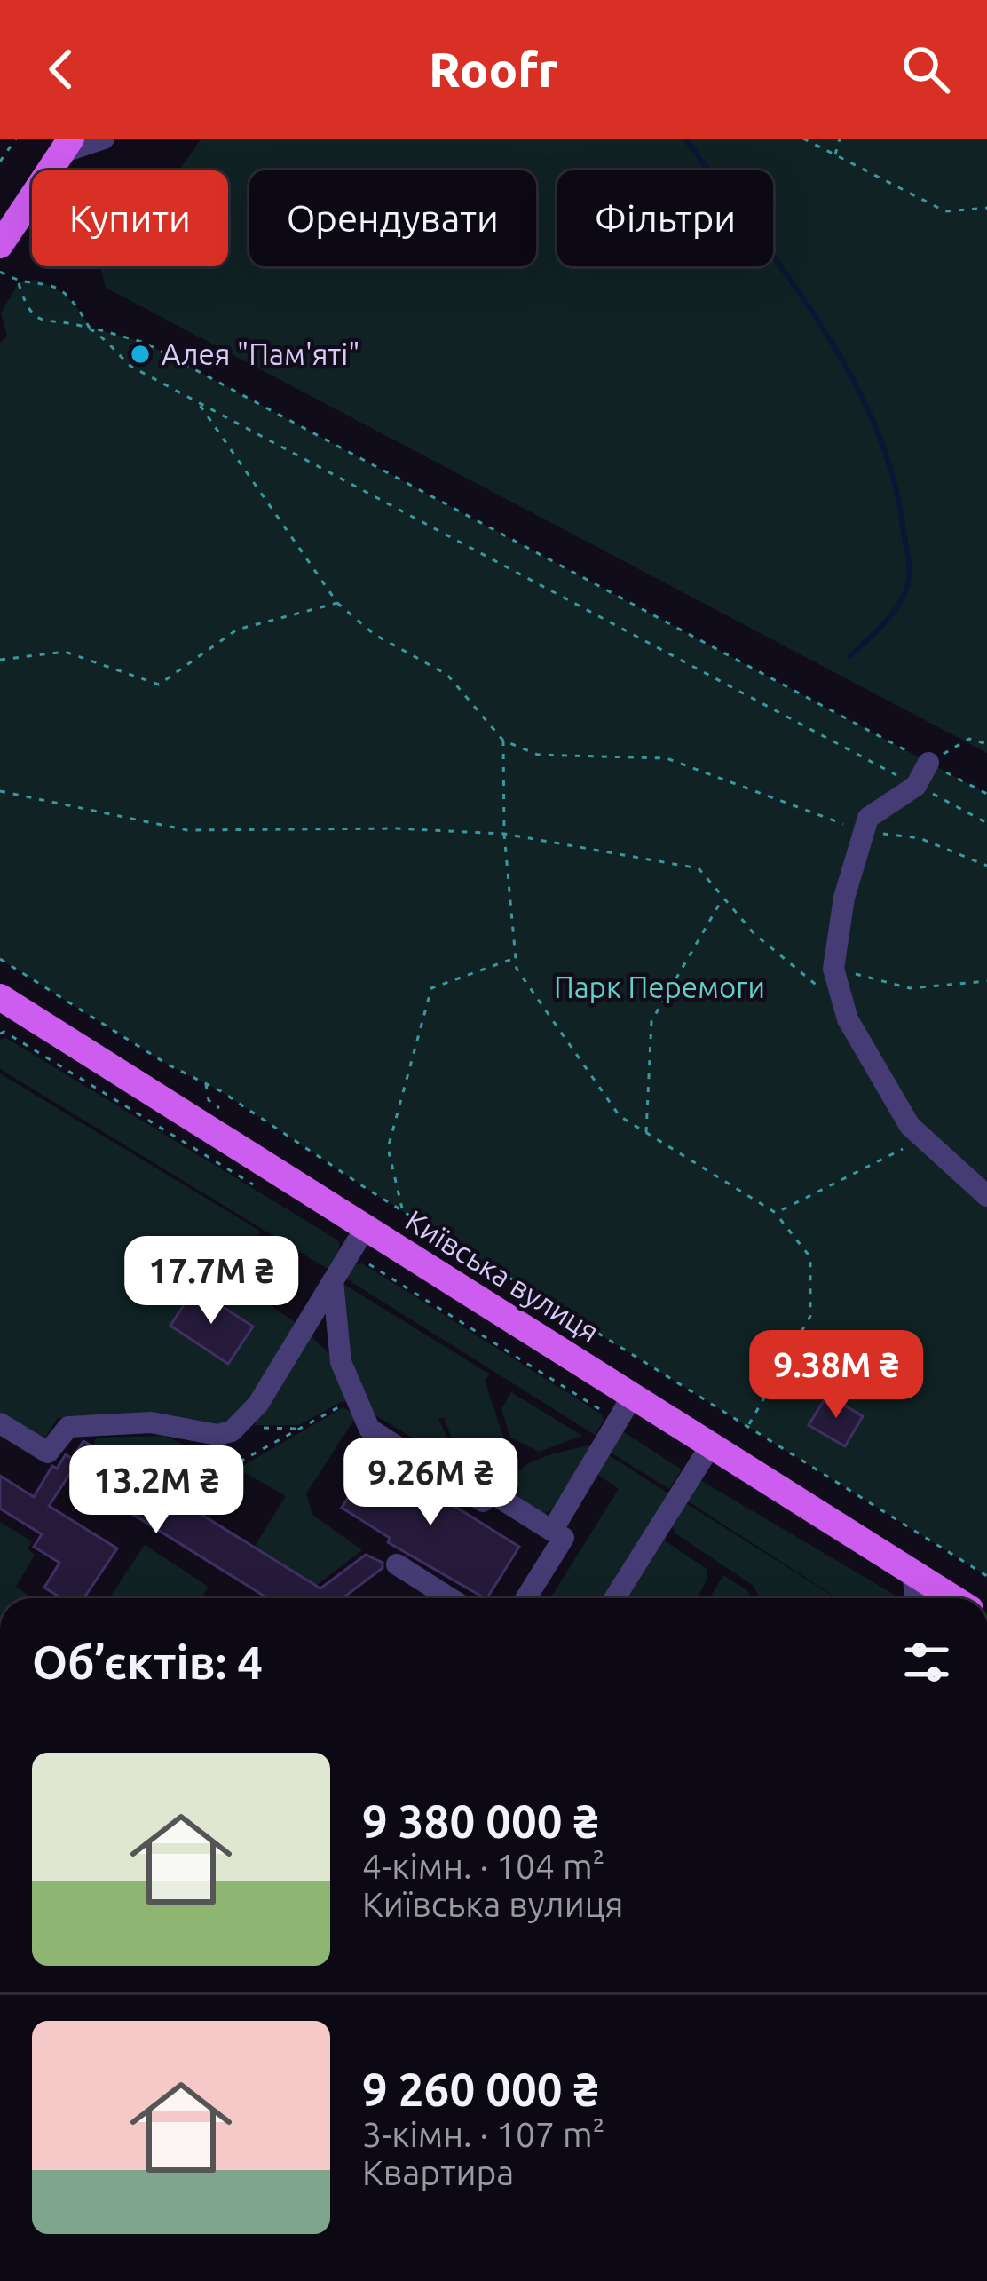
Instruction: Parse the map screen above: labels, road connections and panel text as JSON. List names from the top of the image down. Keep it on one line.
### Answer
{"streets":{"main road":["Київська вулиця"]},"parks":["Парк Перемоги"],"places":["Алея \"Пам'яті\""],"page":{"header":"Roofr","chip":["Купити","Орендувати","Фільтри"],"price":["17.7M ₴","9.38M ₴","9.26M ₴","13.2M ₴"],"heading":"Об’єктів: 4","list":[{"name":"9 380 000 ₴","note":"4-кімн. · 104 m² · Київська вулиця"},{"name":"9 260 000 ₴","note":"3-кімн. · 107 m² · Квартира"}]}}
